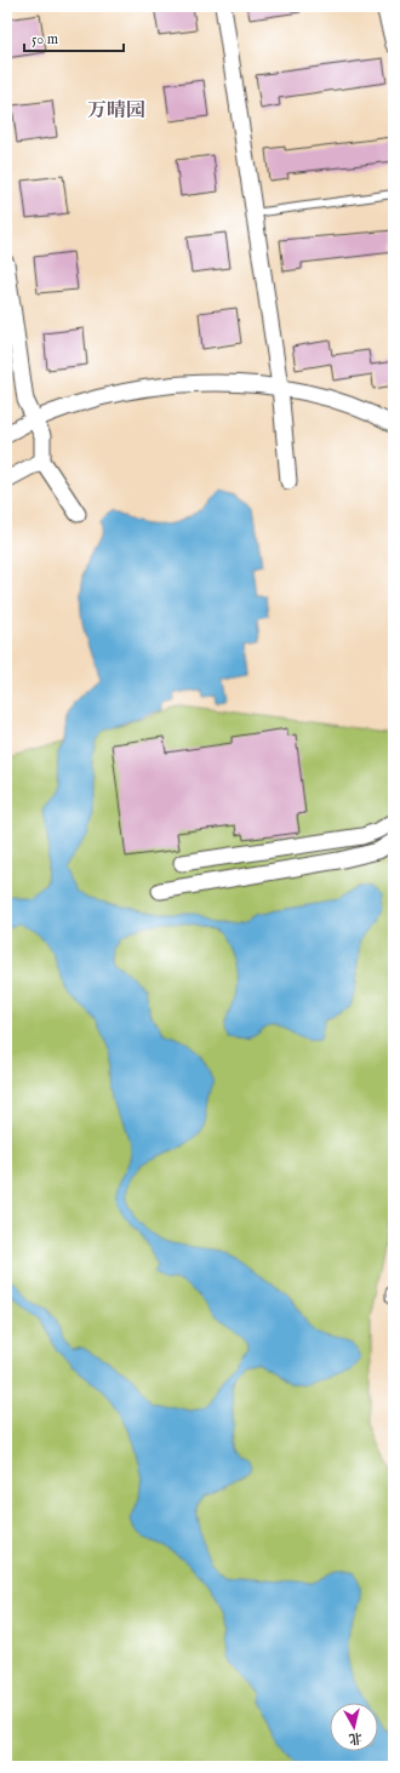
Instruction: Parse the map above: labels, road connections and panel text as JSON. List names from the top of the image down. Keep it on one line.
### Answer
{"districts":["万晴园"],"scale_bar":"50 m","north":"bottom"}
